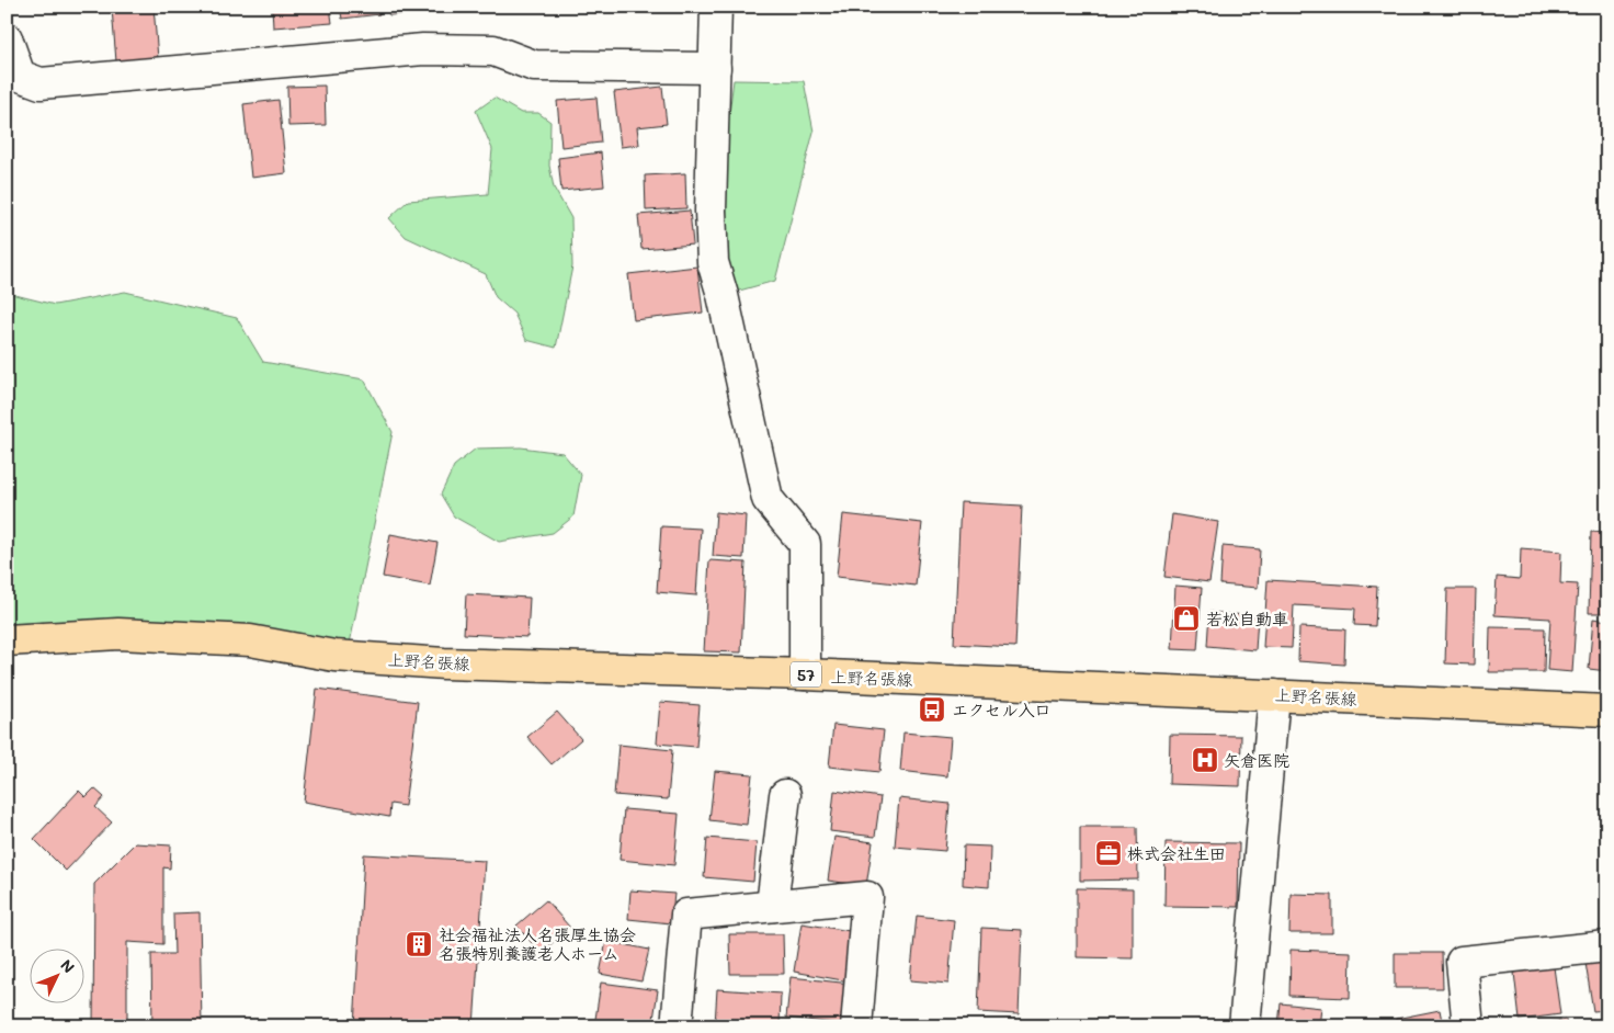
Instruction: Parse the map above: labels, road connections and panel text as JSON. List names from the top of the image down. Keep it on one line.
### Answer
{"streets":{"main road":["上野名張線","57"]},"places":{"shop":["若松自動車"],"bus stop":["エクセル入口"],"hospital":["矢倉医院"],"office":["株式会社生田"],"building":["社会福祉法人名張厚生協会 名張特別養護老人ホーム"]},"north":"top right"}
